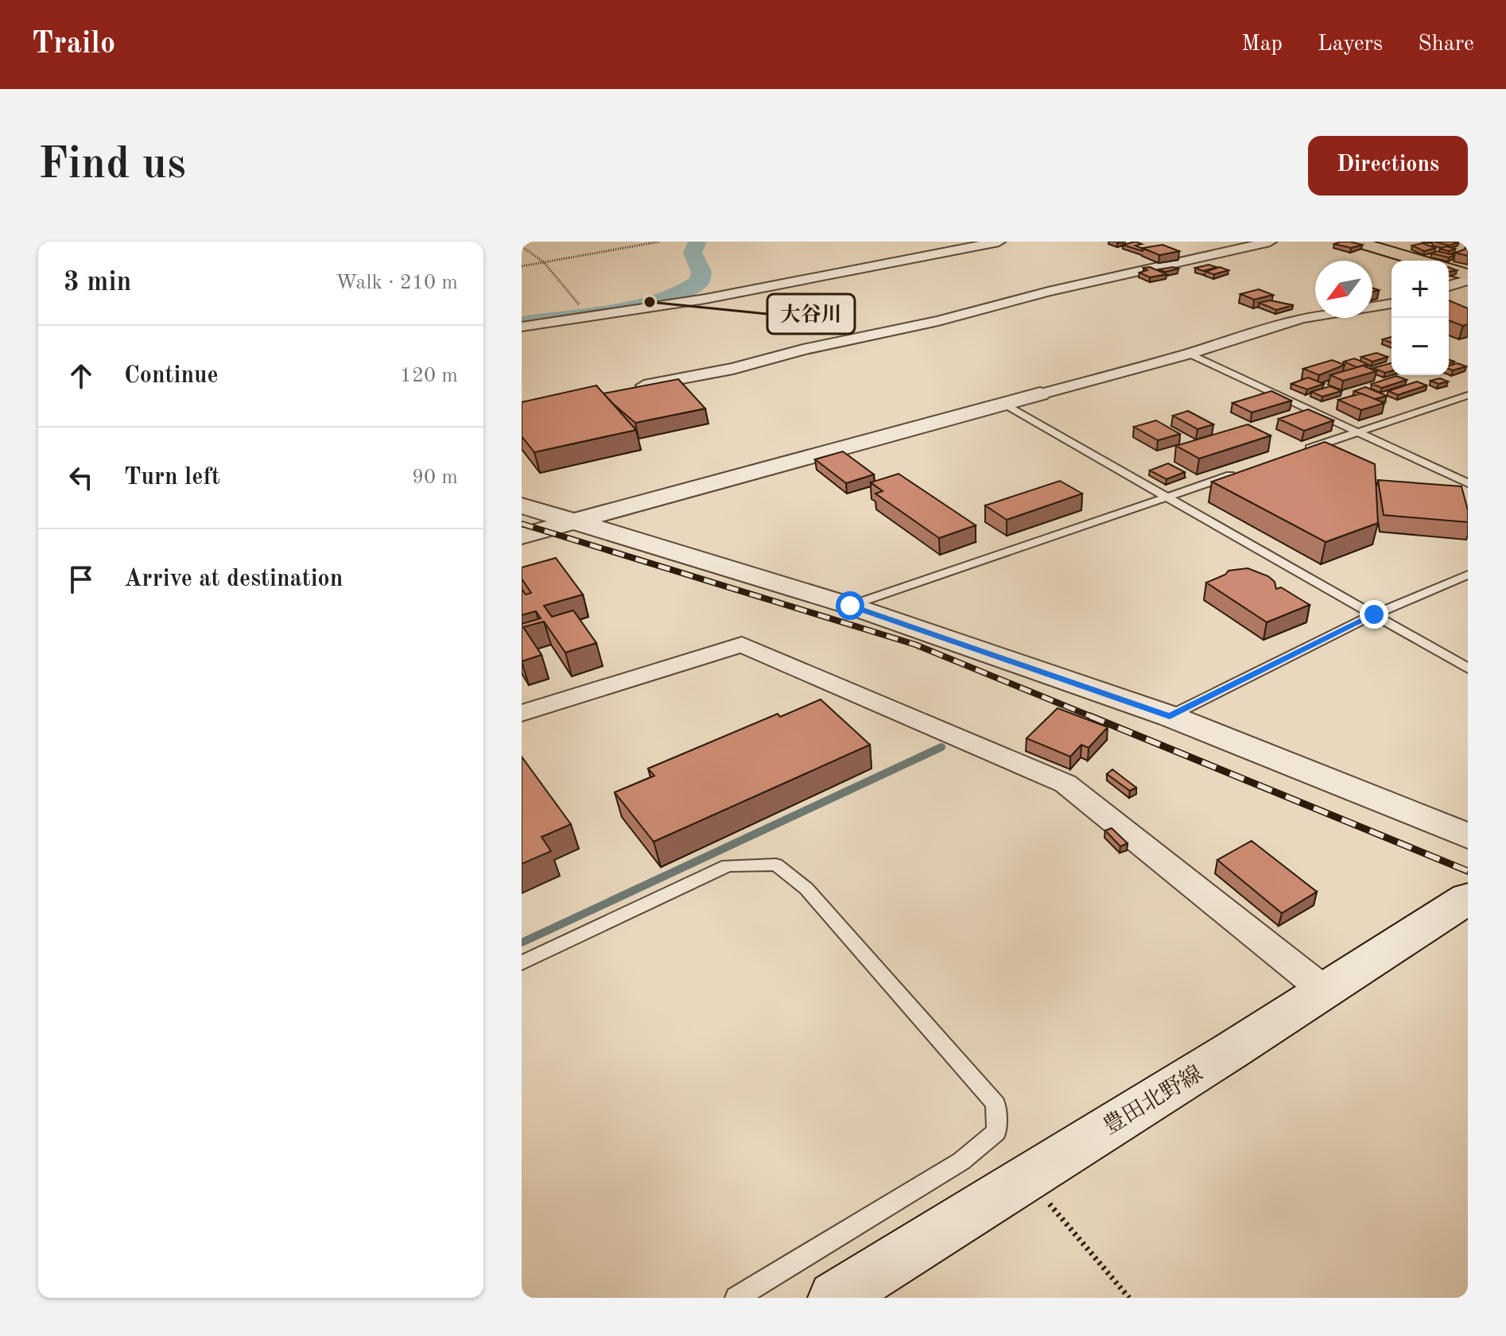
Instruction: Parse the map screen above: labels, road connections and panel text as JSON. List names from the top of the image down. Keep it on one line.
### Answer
{"streets":{"main road":["豊田北野線"]},"places":["大谷川"],"north":"bottom left","page":{"header":"Trailo","nav":["Map","Layers","Share"],"buttons":"Directions","title":"Find us","heading":["3 min","Walk · 210 m"],"map_buttons":["+","−"],"list":[["Continue","120 m"],["Turn left","90 m"],"Arrive at destination"]}}
